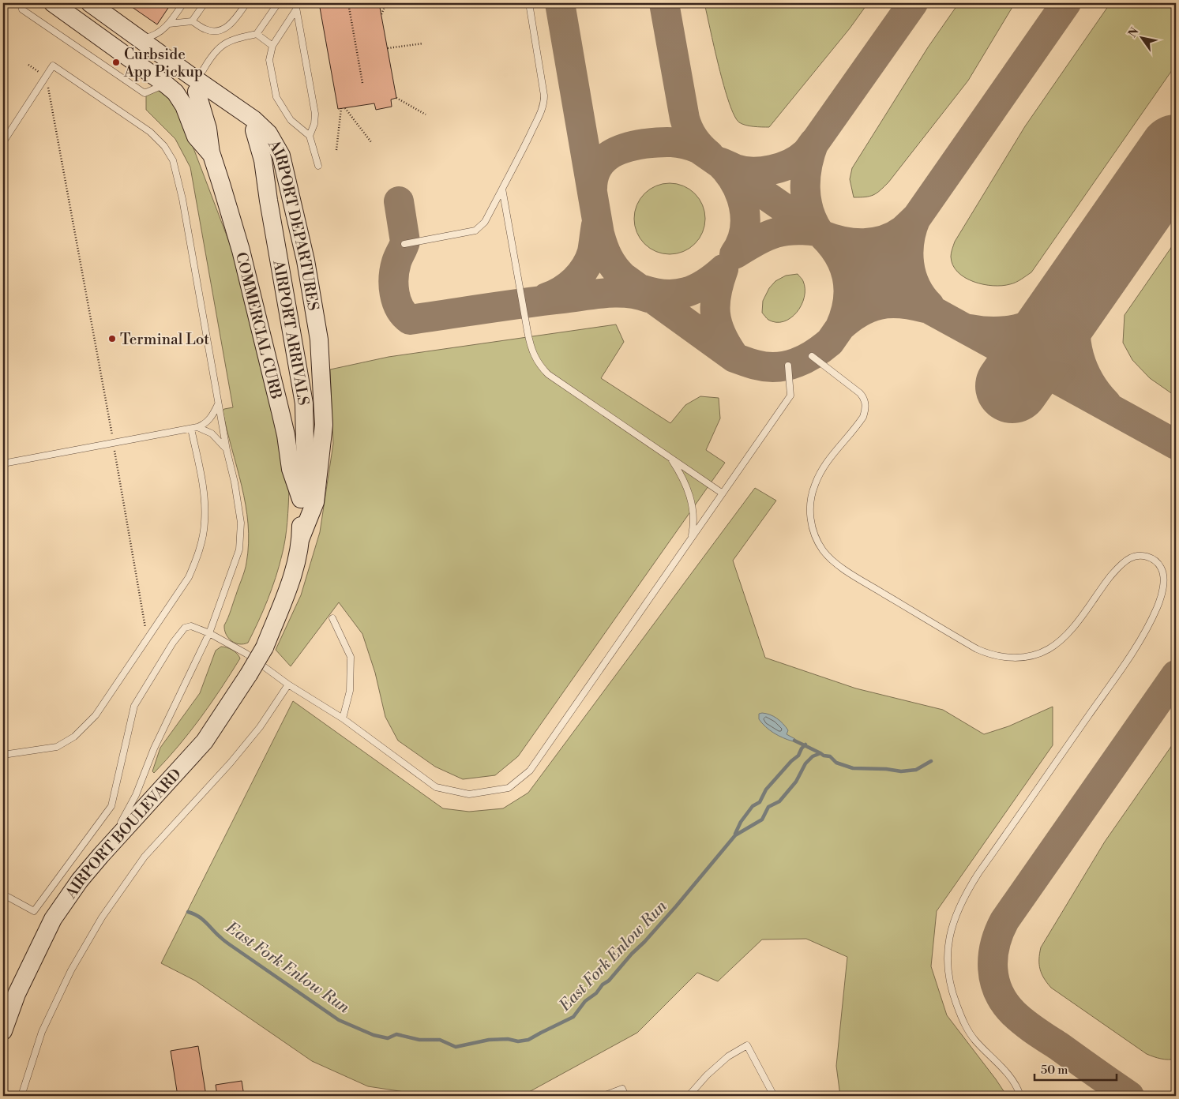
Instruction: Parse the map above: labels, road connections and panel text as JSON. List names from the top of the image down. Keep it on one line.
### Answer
{"streets":{"street":["AIRPORT DEPARTURES","COMMERCIAL CURB","AIRPORT ARRIVALS","AIRPORT BOULEVARD"]},"crossings":[["AIRPORT DEPARTURES","AIRPORT ARRIVALS"],["AIRPORT DEPARTURES","AIRPORT BOULEVARD"],["COMMERCIAL CURB","AIRPORT ARRIVALS"],["AIRPORT ARRIVALS","AIRPORT BOULEVARD"]],"water":["East Fork Enlow Run"],"places":["Curbside App Pickup","Terminal Lot"],"scale_bar":"50 m","north":"top left"}
